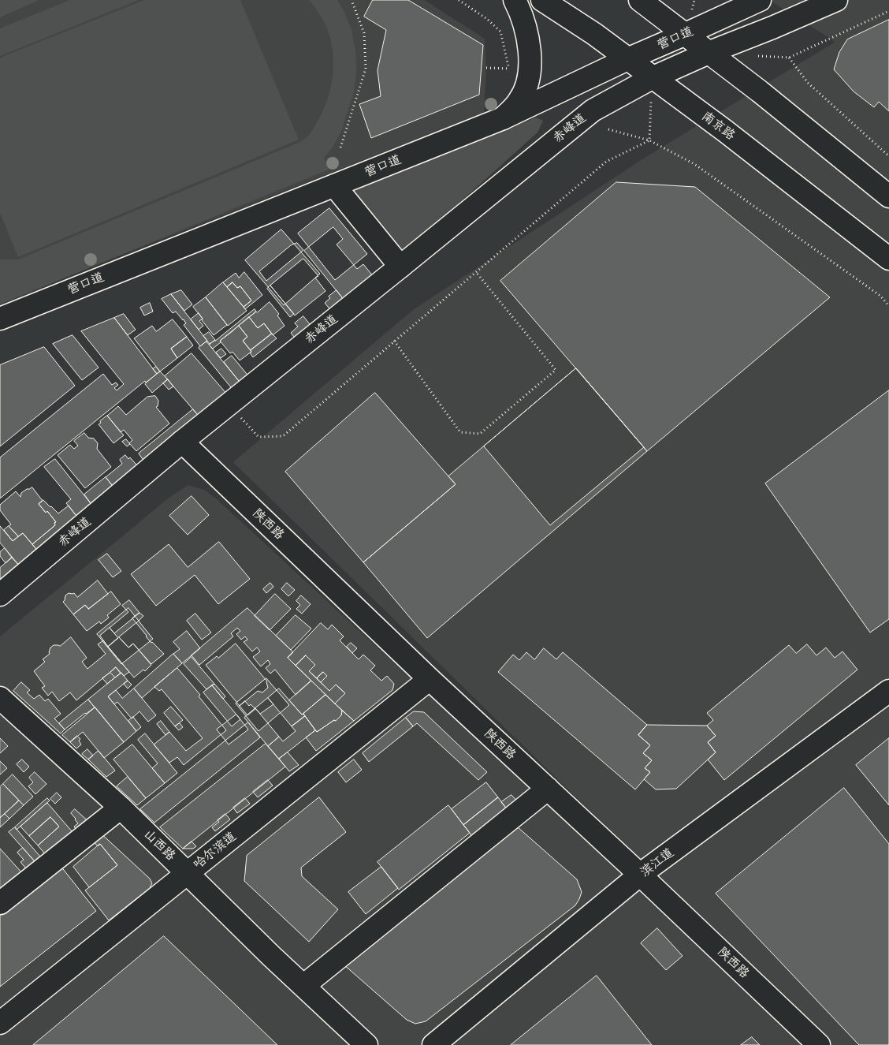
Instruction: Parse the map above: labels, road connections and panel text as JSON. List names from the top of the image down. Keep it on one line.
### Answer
{"streets":{"street":["营口道","南京路","赤峰道","陕西路","山西路","哈尔滨道","滨江道"]},"crossings":[["营口道","南京路"],["营口道","赤峰道"],["南京路","赤峰道"],["赤峰道","陕西路"],["陕西路","哈尔滨道"],["陕西路","滨江道"],["山西路","哈尔滨道"]]}
